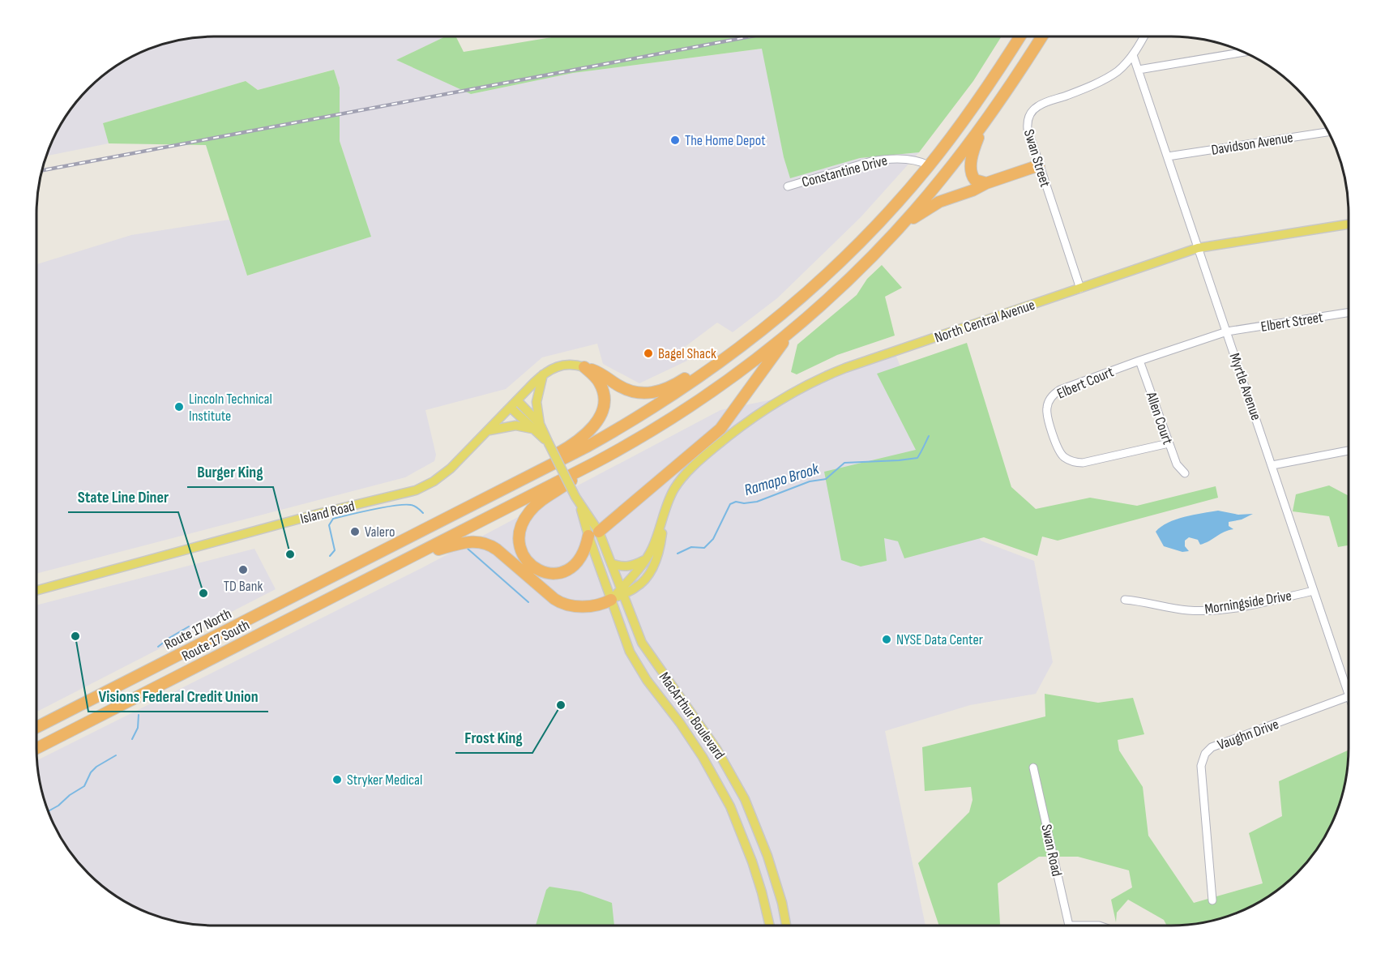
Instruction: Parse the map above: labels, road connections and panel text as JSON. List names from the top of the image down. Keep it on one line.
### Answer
{"streets":{"highway":["Route 17 North","Route 17 South"],"main road":["North Central Avenue","Island Road","MacArthur Boulevard"],"street":["Davidson Avenue","Swan Street","Constantine Drive","Elbert Street","Elbert Court","Myrtle Avenue","Allen Court","Morningside Drive","Vaughn Drive","Swan Road"]},"crossings":[["Davidson Avenue","Myrtle Avenue"],["Swan Street","North Central Avenue"],["Swan Street","Myrtle Avenue"],["North Central Avenue","Myrtle Avenue"],["North Central Avenue","MacArthur Boulevard"],["Elbert Street","Elbert Court"],["Elbert Street","Myrtle Avenue"],["Elbert Court","Myrtle Avenue"],["Elbert Court","Allen Court"],["Myrtle Avenue","Morningside Drive"],["Island Road","MacArthur Boulevard"]],"water":["Ramapo Brook"],"places":["The Home Depot","Bagel Shack","Lincoln Technical Institute","Valero","Burger King","TD Bank","State Line Diner","Visions Federal Credit Union","NYSE Data Center","Frost King","Stryker Medical"]}
